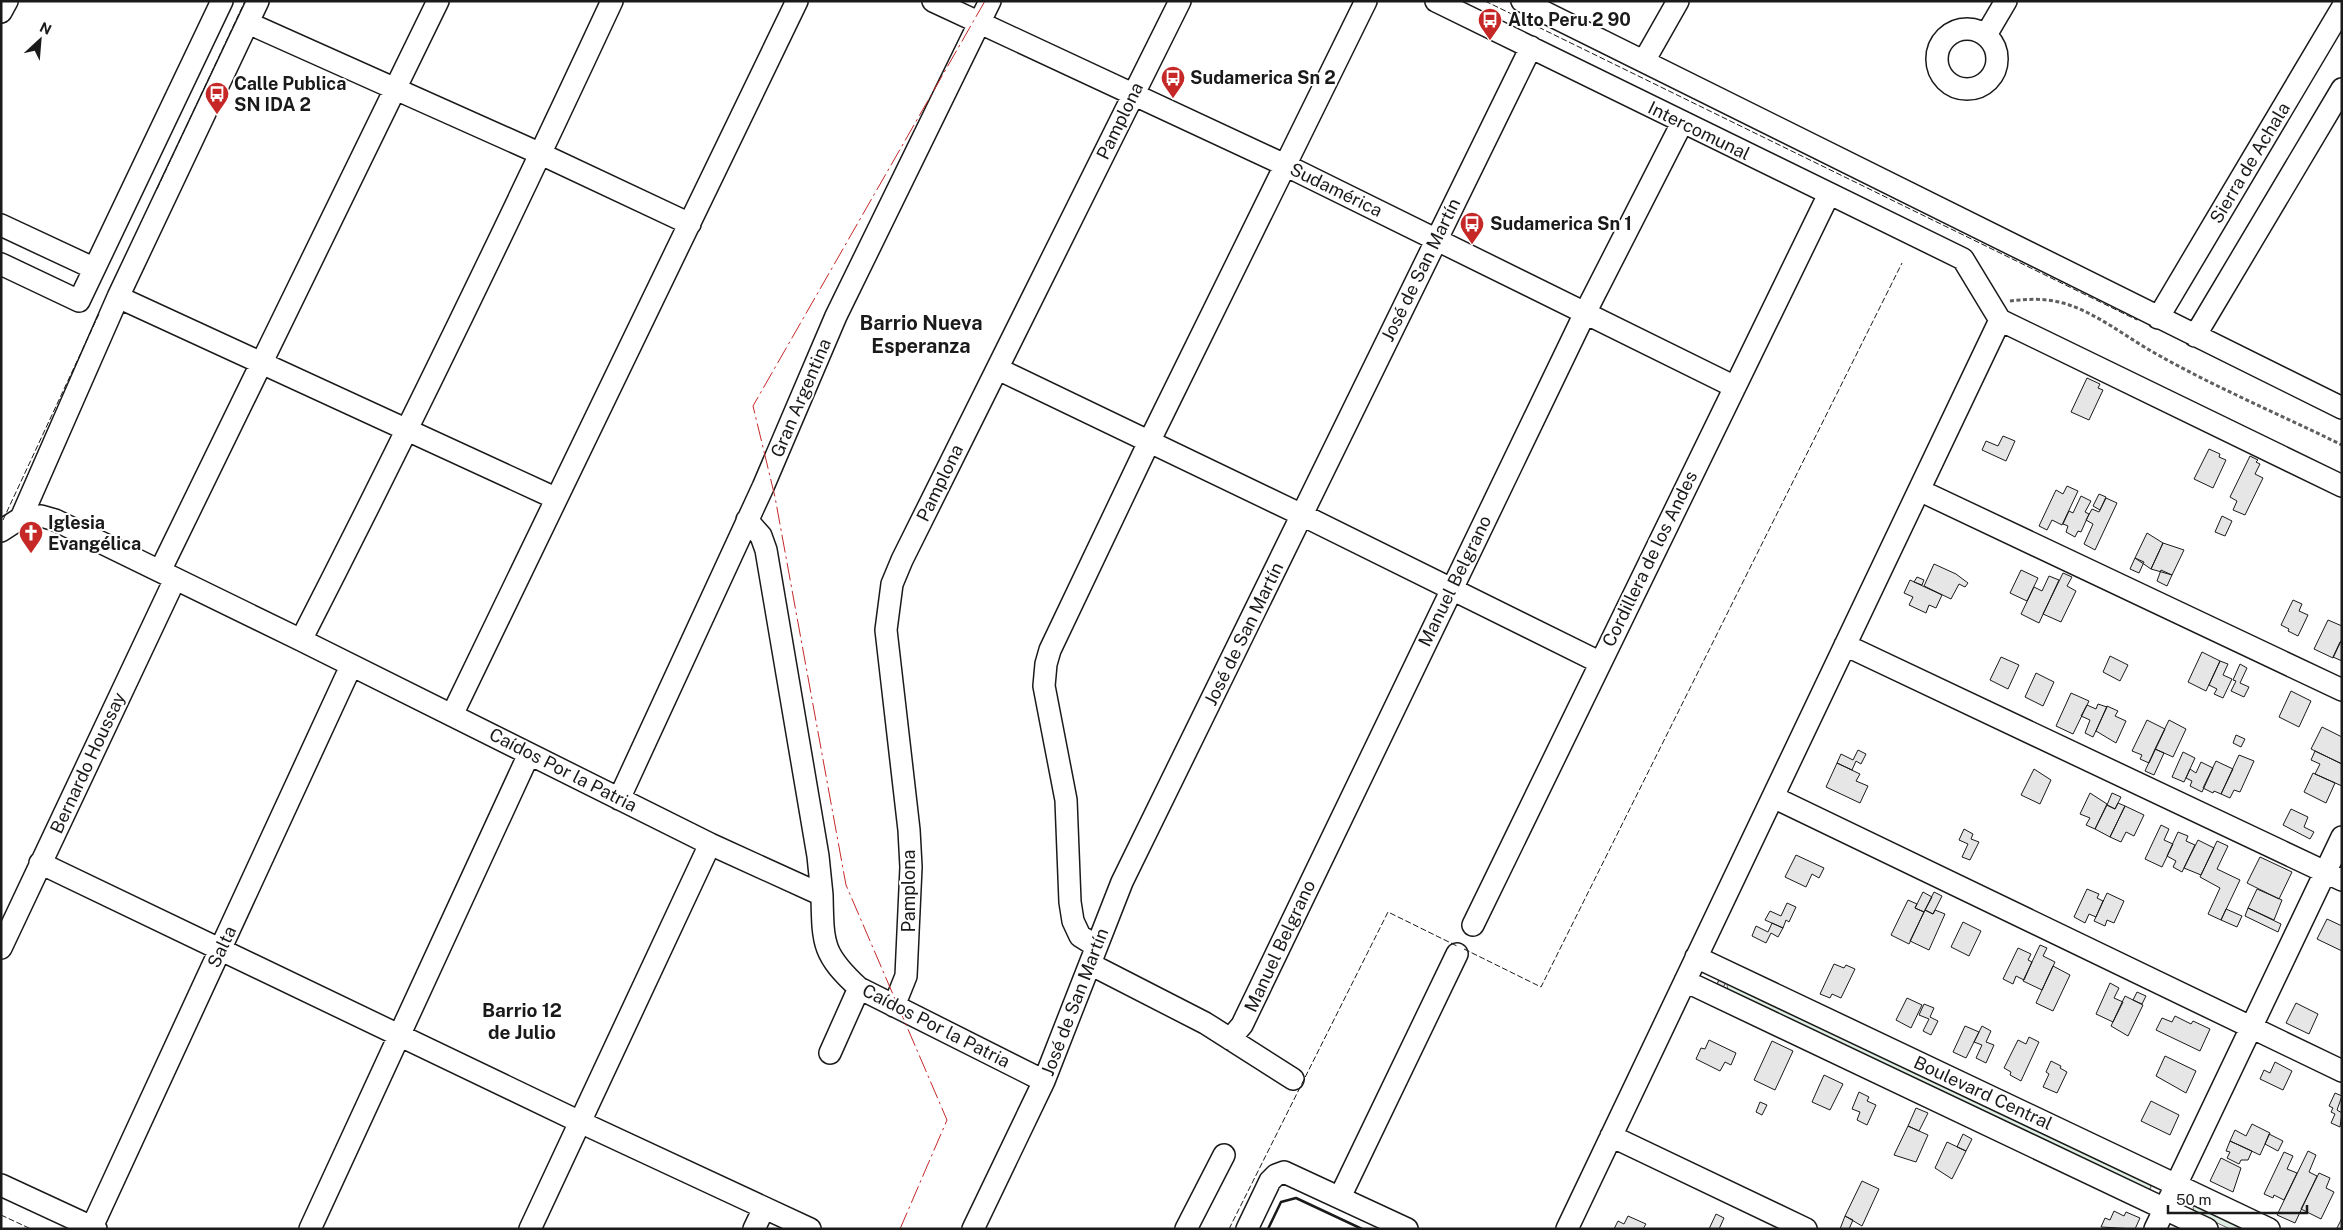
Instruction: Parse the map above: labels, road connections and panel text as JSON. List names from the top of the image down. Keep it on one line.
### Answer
{"streets":{"street":["Pamplona","Intercomunal","Sierra de Achala","Sudamérica","José de San Martín","Gran Argentina","Cordillera de los Andes","Manuel Belgrano","Bernardo Houssay","Caídos Por la Patria","Salta","Boulevard Central"]},"crossings":[["Pamplona","Sudamérica"],["Pamplona","Caídos Por la Patria"],["Intercomunal","José de San Martín"],["Intercomunal","Cordillera de los Andes"],["Intercomunal","Manuel Belgrano"],["Sudamérica","José de San Martín"],["Sudamérica","Gran Argentina"],["Sudamérica","Cordillera de los Andes"],["Sudamérica","Manuel Belgrano"],["José de San Martín","Caídos Por la Patria"],["Gran Argentina","Caídos Por la Patria"],["Bernardo Houssay","Caídos Por la Patria"],["Caídos Por la Patria","Salta"]],"districts":["Barrio Nueva Esperanza","Barrio 12 de Julio"],"places":{"bus stop":["Alto Peru 2 90","Sudamerica Sn 2","Calle Publica SN IDA 2","Sudamerica Sn 1"],"church":["Iglesia Evangélica"]},"scale_bar":"50 m","north":"top right"}
